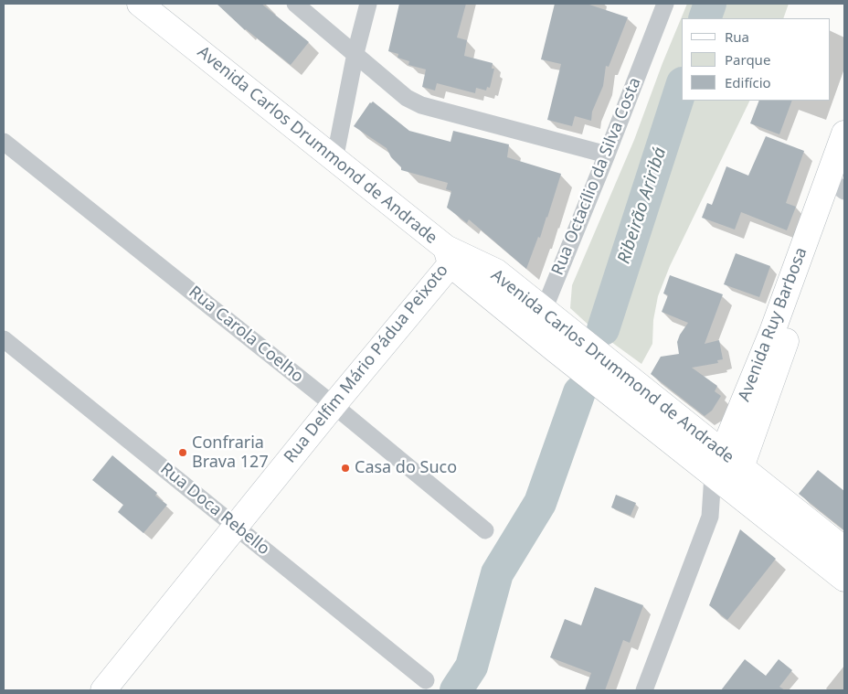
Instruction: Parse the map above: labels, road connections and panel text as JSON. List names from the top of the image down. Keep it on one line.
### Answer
{"streets":{"main road":["Avenida Carlos Drummond de Andrade","Avenida Ruy Barbosa","Rua Delfim Mário Pádua Peixoto"],"street":["Rua Octacílio da Silva Costa","Rua Carola Coelho","Rua Doca Rebello"]},"crossings":[["Avenida Carlos Drummond de Andrade","Rua Octacílio da Silva Costa"],["Avenida Carlos Drummond de Andrade","Avenida Ruy Barbosa"],["Avenida Carlos Drummond de Andrade","Rua Delfim Mário Pádua Peixoto"],["Rua Carola Coelho","Rua Delfim Mário Pádua Peixoto"],["Rua Delfim Mário Pádua Peixoto","Rua Doca Rebello"]],"water":["Ribeirão Ariribá"],"places":["Confraria Brava 127","Casa do Suco"],"legend":["Rua","Parque","Edifício"]}
